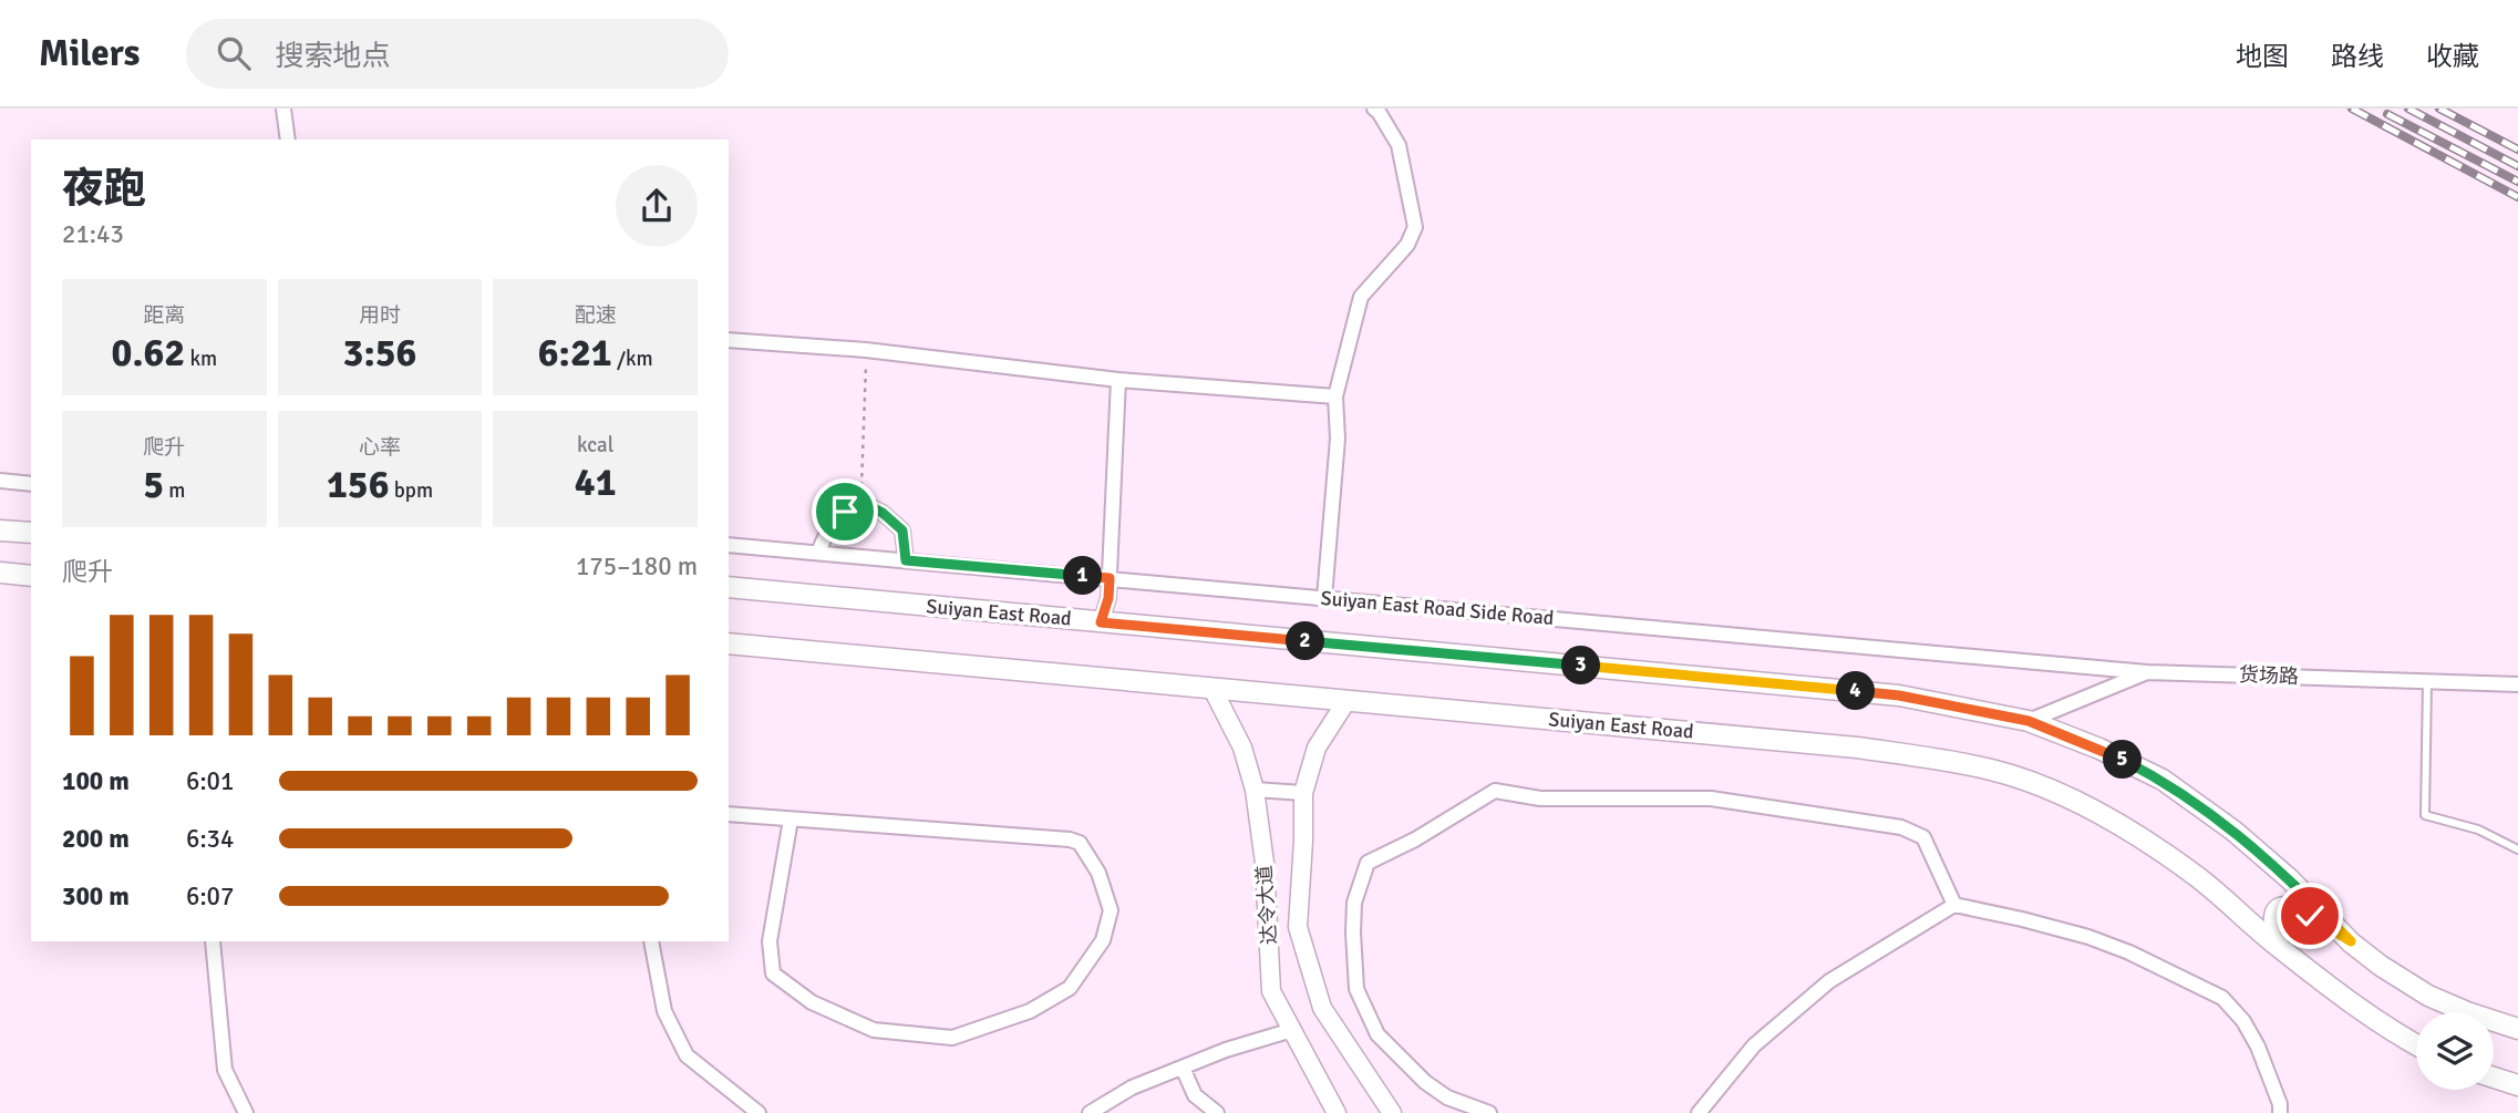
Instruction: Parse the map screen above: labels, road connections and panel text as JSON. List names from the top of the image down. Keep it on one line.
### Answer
{"streets":{"main road":["Suiyan East Road"],"street":["Suiyan East Road Side Road","货场路","达令大道"]},"crossings":[["Suiyan East Road Side Road","货场路"],["Suiyan East Road","货场路"],["Suiyan East Road","达令大道"]],"page":{"header":"Milers","search":"搜索地点","nav":["地图","路线","收藏"],"heading":["夜跑","21:43"],"stats":[["距离","0.62 km"],["用时","3:56"],["配速","6:21 /km"],["爬升","5 m"],["心率","156 bpm"],["kcal","41"]],"chart":["爬升","175–180 m"],"pins":["1","2","3","4","5"],"list":[{"name":"100 m","note":"6:01"},{"name":"200 m","note":"6:34"},{"name":"300 m","note":"6:07"}]}}
